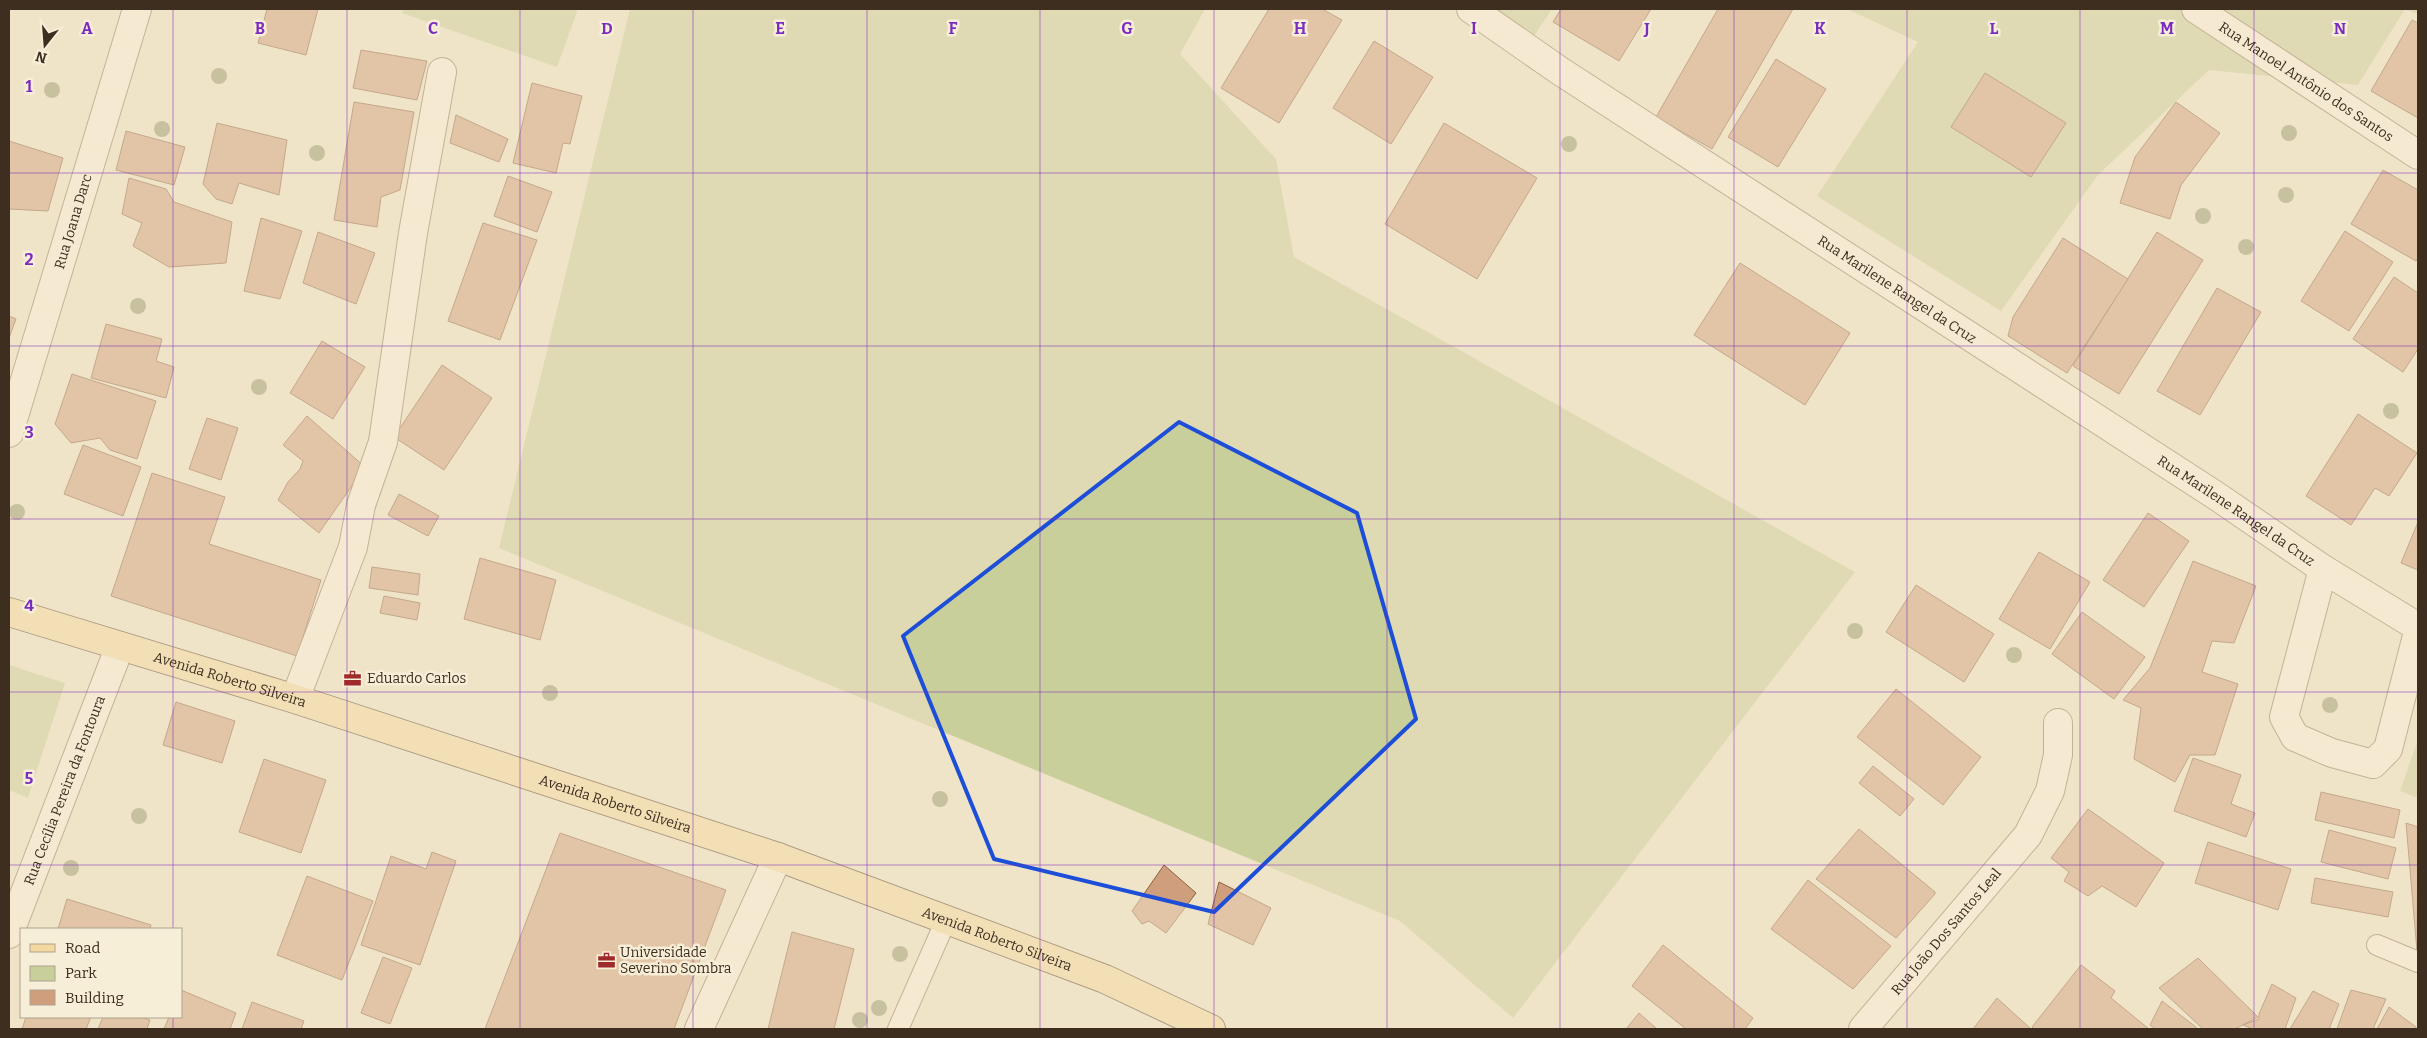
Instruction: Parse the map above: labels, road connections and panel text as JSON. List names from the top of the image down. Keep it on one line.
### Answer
{"streets":{"main road":["Avenida Roberto Silveira"],"street":["Rua Manoel Antônio dos Santos","Rua Joana Darc","Rua Marilene Rangel da Cruz","Rua Cecília Pereira da Fontoura","Rua João Dos Santos Leal"]},"crossings":[["Avenida Roberto Silveira","Rua Cecília Pereira da Fontoura"]],"places":{"office":["Eduardo Carlos","Universidade Severino Sombra"]},"legend":["Road","Park","Building"],"north":"bottom","grid":{"columns":["A","B","C","D","E","F","G","H","I","J","K","L","M","N"],"rows":["1","2","3","4","5"]}}
